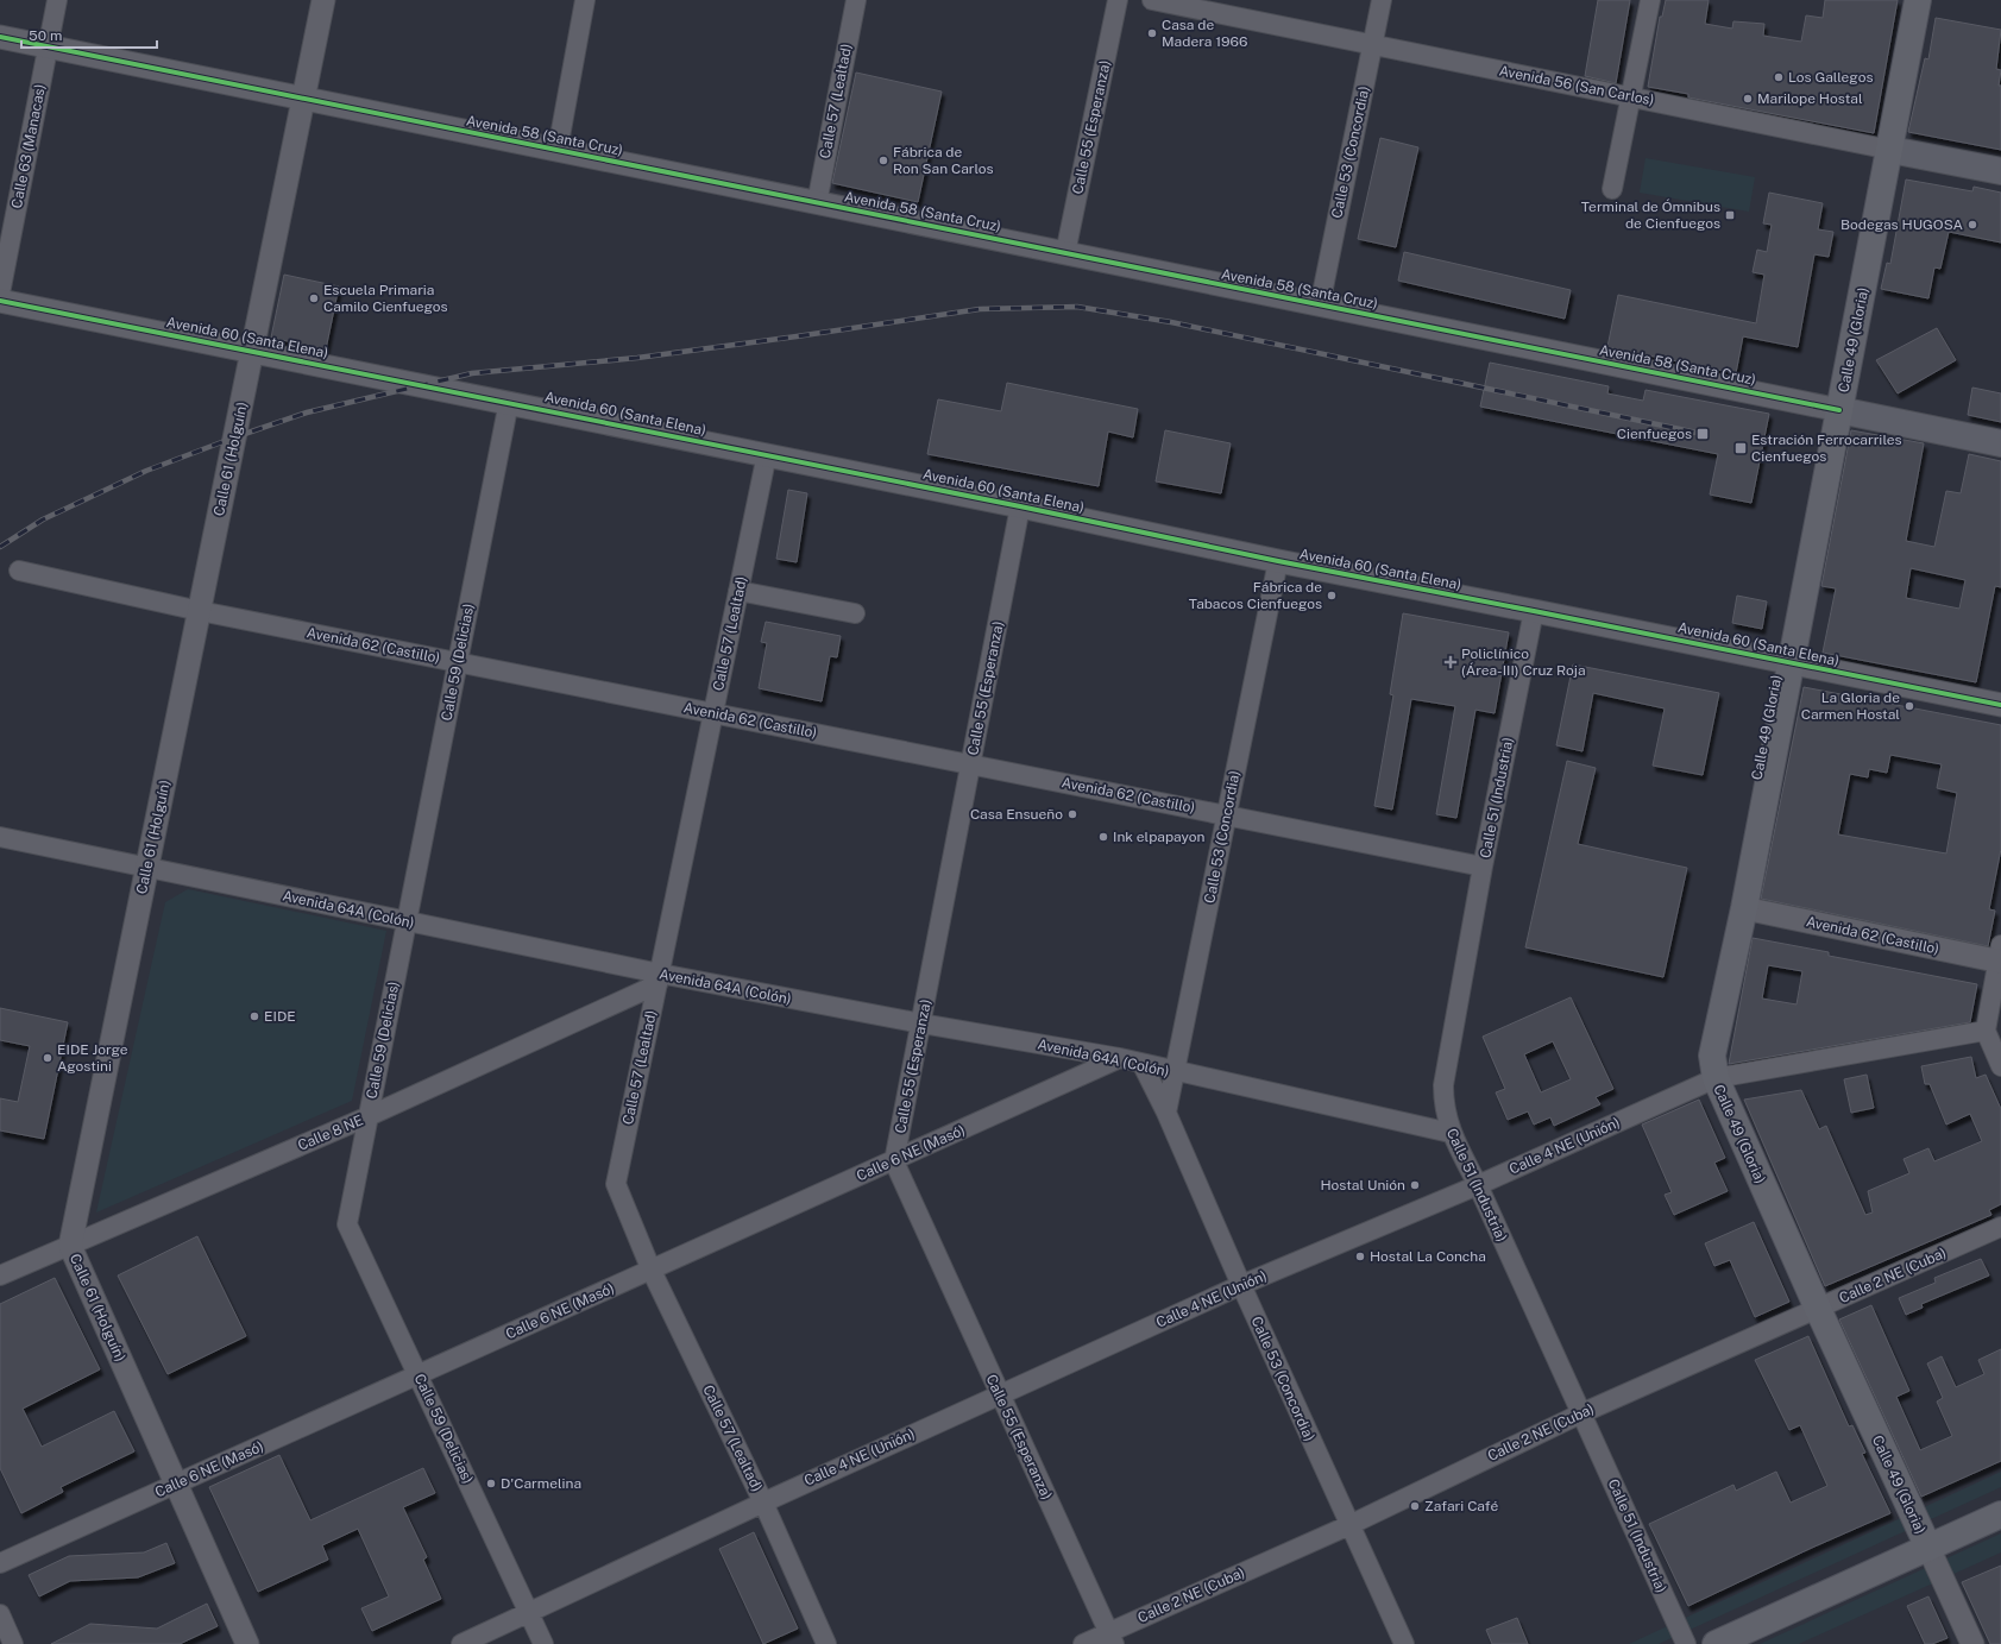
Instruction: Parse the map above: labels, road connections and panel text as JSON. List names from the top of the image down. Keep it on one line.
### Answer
{"streets":{"main road":["Avenida 56 (San Carlos)","Avenida 58 (Santa Cruz)","Calle 49 (Gloria)"],"street":["Calle 57 (Lealtad)","Calle 55 (Esperanza)","Calle 63 (Manacas)","Calle 53 (Concordia)","Avenida 60 (Santa Elena)","Calle 61 (Holguín)","Avenida 62 (Castillo)","Calle 59 (Delicias)","Calle 51 (Industria)","Avenida 64A (Colón)","Calle 8 NE","Calle 4 NE (Unión)","Calle 6 NE (Masó)","Calle 2 NE (Cuba)"]},"crossings":[["Avenida 56 (San Carlos)","Calle 53 (Concordia)"],["Avenida 56 (San Carlos)","Calle 49 (Gloria)"],["Calle 57 (Lealtad)","Avenida 58 (Santa Cruz)"],["Calle 57 (Lealtad)","Avenida 60 (Santa Elena)"],["Calle 57 (Lealtad)","Avenida 62 (Castillo)"],["Calle 57 (Lealtad)","Avenida 64A (Colón)"],["Calle 57 (Lealtad)","Calle 8 NE"],["Calle 57 (Lealtad)","Calle 4 NE (Unión)"],["Calle 57 (Lealtad)","Calle 6 NE (Masó)"],["Calle 55 (Esperanza)","Avenida 58 (Santa Cruz)"],["Calle 55 (Esperanza)","Avenida 60 (Santa Elena)"],["Calle 55 (Esperanza)","Avenida 62 (Castillo)"],["Calle 55 (Esperanza)","Avenida 64A (Colón)"],["Calle 55 (Esperanza)","Calle 4 NE (Unión)"],["Calle 55 (Esperanza)","Calle 6 NE (Masó)"],["Calle 55 (Esperanza)","Calle 2 NE (Cuba)"],["Avenida 58 (Santa Cruz)","Calle 63 (Manacas)"],["Avenida 58 (Santa Cruz)","Calle 53 (Concordia)"],["Avenida 58 (Santa Cruz)","Calle 49 (Gloria)"],["Avenida 58 (Santa Cruz)","Calle 61 (Holguín)"],["Calle 53 (Concordia)","Avenida 60 (Santa Elena)"],["Calle 53 (Concordia)","Avenida 62 (Castillo)"],["Calle 53 (Concordia)","Avenida 64A (Colón)"],["Calle 53 (Concordia)","Calle 4 NE (Unión)"],["Calle 53 (Concordia)","Calle 2 NE (Cuba)"],["Avenida 60 (Santa Elena)","Calle 49 (Gloria)"],["Avenida 60 (Santa Elena)","Calle 61 (Holguín)"],["Avenida 60 (Santa Elena)","Calle 59 (Delicias)"],["Avenida 60 (Santa Elena)","Calle 51 (Industria)"],["Calle 49 (Gloria)","Avenida 62 (Castillo)"],["Calle 49 (Gloria)","Calle 4 NE (Unión)"],["Calle 49 (Gloria)","Calle 2 NE (Cuba)"],["Calle 61 (Holguín)","Avenida 62 (Castillo)"],["Calle 61 (Holguín)","Avenida 64A (Colón)"],["Calle 61 (Holguín)","Calle 8 NE"],["Calle 61 (Holguín)","Calle 6 NE (Masó)"],["Avenida 62 (Castillo)","Calle 59 (Delicias)"],["Avenida 62 (Castillo)","Calle 51 (Industria)"],["Calle 59 (Delicias)","Avenida 64A (Colón)"],["Calle 59 (Delicias)","Calle 8 NE"],["Calle 59 (Delicias)","Calle 4 NE (Unión)"],["Calle 59 (Delicias)","Calle 6 NE (Masó)"],["Calle 51 (Industria)","Avenida 64A (Colón)"],["Calle 51 (Industria)","Calle 4 NE (Unión)"],["Calle 51 (Industria)","Calle 2 NE (Cuba)"],["Avenida 64A (Colón)","Calle 8 NE"],["Avenida 64A (Colón)","Calle 6 NE (Masó)"]],"places":{"other":["Casa de Madera 1966","Los Gallegos","Marilope Hostal","Fábrica de Ron San Carlos","Bodegas HUGOSA","Escuela Primaria Camilo Cienfuegos","Fábrica de Tabacos Cienfuegos","La Gloria de Carmen Hostal","Casa Ensueño","Ink elpapayon","EIDE","EIDE Jorge Agostini","Hostal Unión","Hostal La Concha","D'Carmelina","Zafari Café"],"transit":["Terminal de Ómnibus de Cienfuegos","Cienfuegos","Estración Ferrocarriles Cienfuegos"],"health":["Policlínico (Área-III) Cruz Roja"]},"scale_bar":"50 m"}
